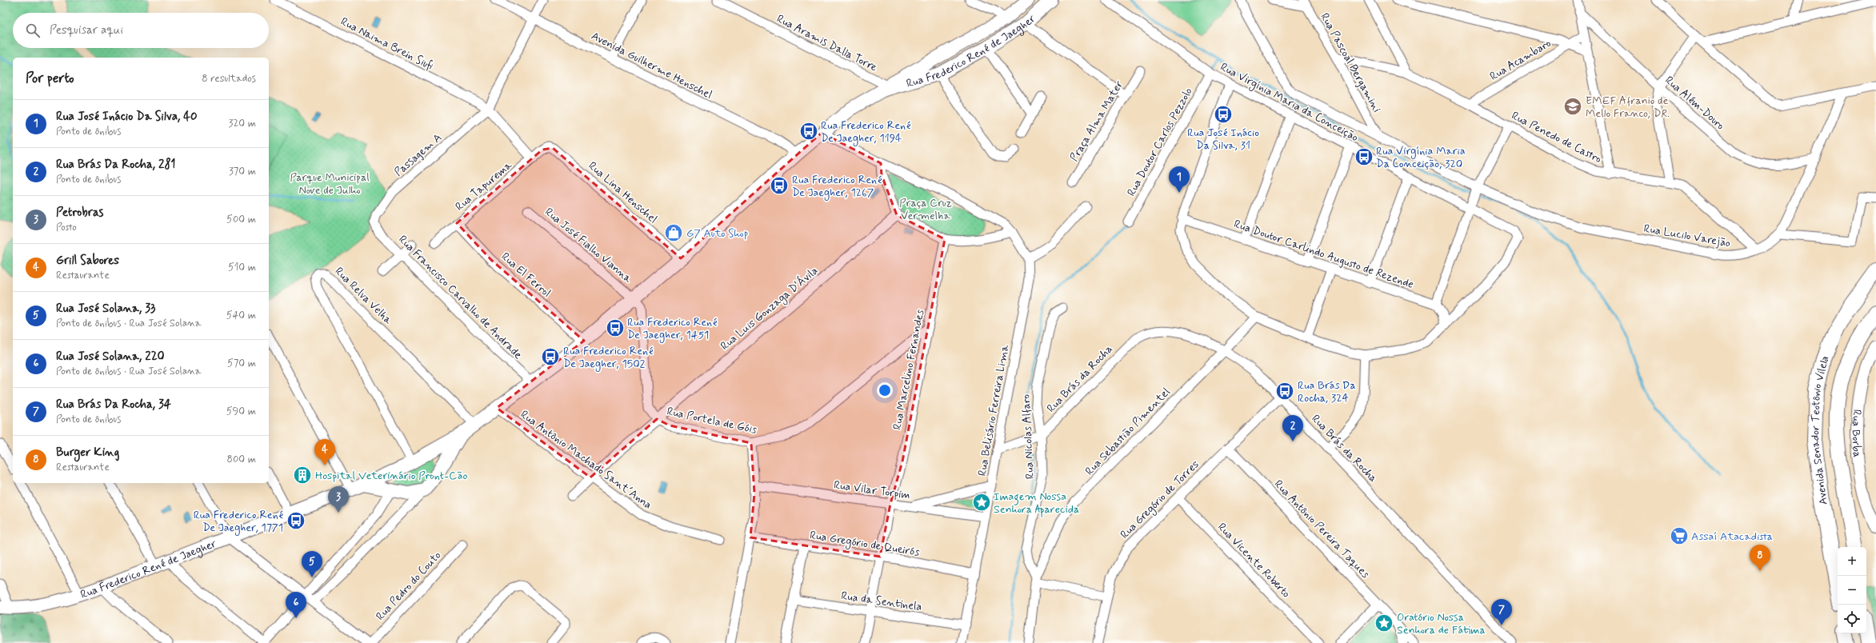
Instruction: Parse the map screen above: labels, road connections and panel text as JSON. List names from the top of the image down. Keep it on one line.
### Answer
{"streets":{"main road":["Rua Frederico René de Jaegher","Avenida Senador Teotônio Vilela"],"street":["Rua Aramis Dalla Torre","Rua Naima Brein Siufi","Rua Acambaro","Rua Pascoal Bergamini","Avenida Guilherme Henschel","Rua Virgínia Maria da Conceição","Rua Além-Douro","Praça Alma Mater","Rua Penedo de Castro","Rua Doutor Carlos Pezzolo","Passagem A","Rua Tapurema","Rua Lina Henschel","Rua Lucilo Varejão","Rua José Fialho Vianna","Rua Doutor Carlindo Augusto de Rezende","Rua El Ferrol","Rua Relva Velha","Rua Francisco Carvalho de Andrade","Rua Luis Gonzaga D'Ávila","Rua Marcelino Fernandes","Rua Brás da Rocha","Rua Belisário Ferreira Lima","Rua Portela de Góis","Rua Sebastião Pimentel","Rua Borba","Rua Nicolas Alfaro","Rua Antônio Machado Sant´Anna","Rua Vilar Torpim","Rua Gregório de Torres","Rua Antônio Pereira Taques","Rua Gregório de Queirós","Rua Vicente Roberto","Rua Pedro do Couto","Rua da Sentinela"]},"crossings":[["Rua Aramis Dalla Torre","Rua Frederico René de Jaegher"],["Rua Naima Brein Siufi","Passagem A"],["Rua Naima Brein Siufi","Rua Tapurema"],["Rua Frederico René de Jaegher","Avenida Guilherme Henschel"],["Rua Frederico René de Jaegher","Rua Lina Henschel"],["Rua Frederico René de Jaegher","Rua José Fialho Vianna"],["Rua Frederico René de Jaegher","Rua El Ferrol"],["Rua Frederico René de Jaegher","Rua Relva Velha"],["Rua Frederico René de Jaegher","Rua Francisco Carvalho de Andrade"],["Rua Frederico René de Jaegher","Rua Portela de Góis"],["Rua Frederico René de Jaegher","Rua Antônio Machado Sant´Anna"],["Rua Acambaro","Rua Penedo de Castro"],["Rua Pascoal Bergamini","Rua Virgínia Maria da Conceição"],["Rua Pascoal Bergamini","Rua Penedo de Castro"],["Rua Virgínia Maria da Conceição","Rua Doutor Carlos Pezzolo"],["Rua Virgínia Maria da Conceição","Rua Lucilo Varejão"],["Rua Penedo de Castro","Rua Lucilo Varejão"],["Passagem A","Rua Francisco Carvalho de Andrade"],["Rua Tapurema","Rua Lina Henschel"],["Rua Tapurema","Rua El Ferrol"],["Rua José Fialho Vianna","Rua Portela de Góis"],["Rua Luis Gonzaga D'Ávila","Rua Portela de Góis"],["Rua Luis Gonzaga D'Ávila","Rua Antônio Machado Sant´Anna"],["Rua Marcelino Fernandes","Rua Portela de Góis"],["Rua Marcelino Fernandes","Rua Vilar Torpim"],["Rua Marcelino Fernandes","Rua Gregório de Queirós"],["Rua Marcelino Fernandes","Rua da Sentinela"],["Rua Brás da Rocha","Rua Belisário Ferreira Lima"],["Rua Brás da Rocha","Rua Sebastião Pimentel"],["Rua Brás da Rocha","Rua Nicolas Alfaro"],["Rua Brás da Rocha","Rua Gregório de Torres"],["Rua Belisário Ferreira Lima","Rua Vilar Torpim"],["Rua Belisário Ferreira Lima","Rua Gregório de Queirós"],["Rua Belisário Ferreira Lima","Rua da Sentinela"],["Rua Sebastião Pimentel","Rua Nicolas Alfaro"],["Rua Gregório de Torres","Rua Antônio Pereira Taques"],["Rua Gregório de Torres","Rua Vicente Roberto"]],"parks":["Parque Municipal Nove de Julho","Praça Cruz Vermelha"],"places":{"school or university":["EMEF Afranio de Mello Franco, DR."],"bus stop":["Rua José Inácio Da Silva, 31","Rua Frederico René De Jaegher, 1194","Rua Virgínia Maria Da Conceição, 320","Rua Frederico René De Jaegher, 1267","Rua Frederico René De Jaegher, 1451","Rua Frederico René De Jaegher, 1502","Rua Brás Da Rocha, 324","Rua Frederico René De Jaegher, 1771"],"shop":["G7 Auto Shop"],"building":["Hospital Veterinário Pront-Cão"],"place":["Imagem Nossa Senhora Aparecida","Oratório Nossa Senhora de Fátima"],"supermarket":["Assaí Atacadista"]},"page":{"search":"Pesquisar aqui","heading":["Por perto","8 resultados"],"list":[{"mark":"1","name":"Rua José Inácio Da Silva, 40","note":"Ponto de ônibus","value":"320 m"},{"mark":"2","name":"Rua Brás Da Rocha, 281","note":"Ponto de ônibus","value":"370 m"},{"mark":"3","name":"Petrobras","note":"Posto","value":"500 m"},{"mark":"4","name":"Grill Sabores","note":"Restaurante","value":"510 m"},{"mark":"5","name":"Rua José Solana, 33","note":"Ponto de ônibus · Rua José Solana","value":"540 m"},{"mark":"6","name":"Rua José Solana, 220","note":"Ponto de ônibus · Rua José Solana","value":"570 m"},{"mark":"7","name":"Rua Brás Da Rocha, 34","note":"Ponto de ônibus","value":"590 m"},{"mark":"8","name":"Burger King","note":"Restaurante","value":"800 m"}],"pins":["1","2","4","3","8","5","6","7"],"map_buttons":["+","−"]}}
